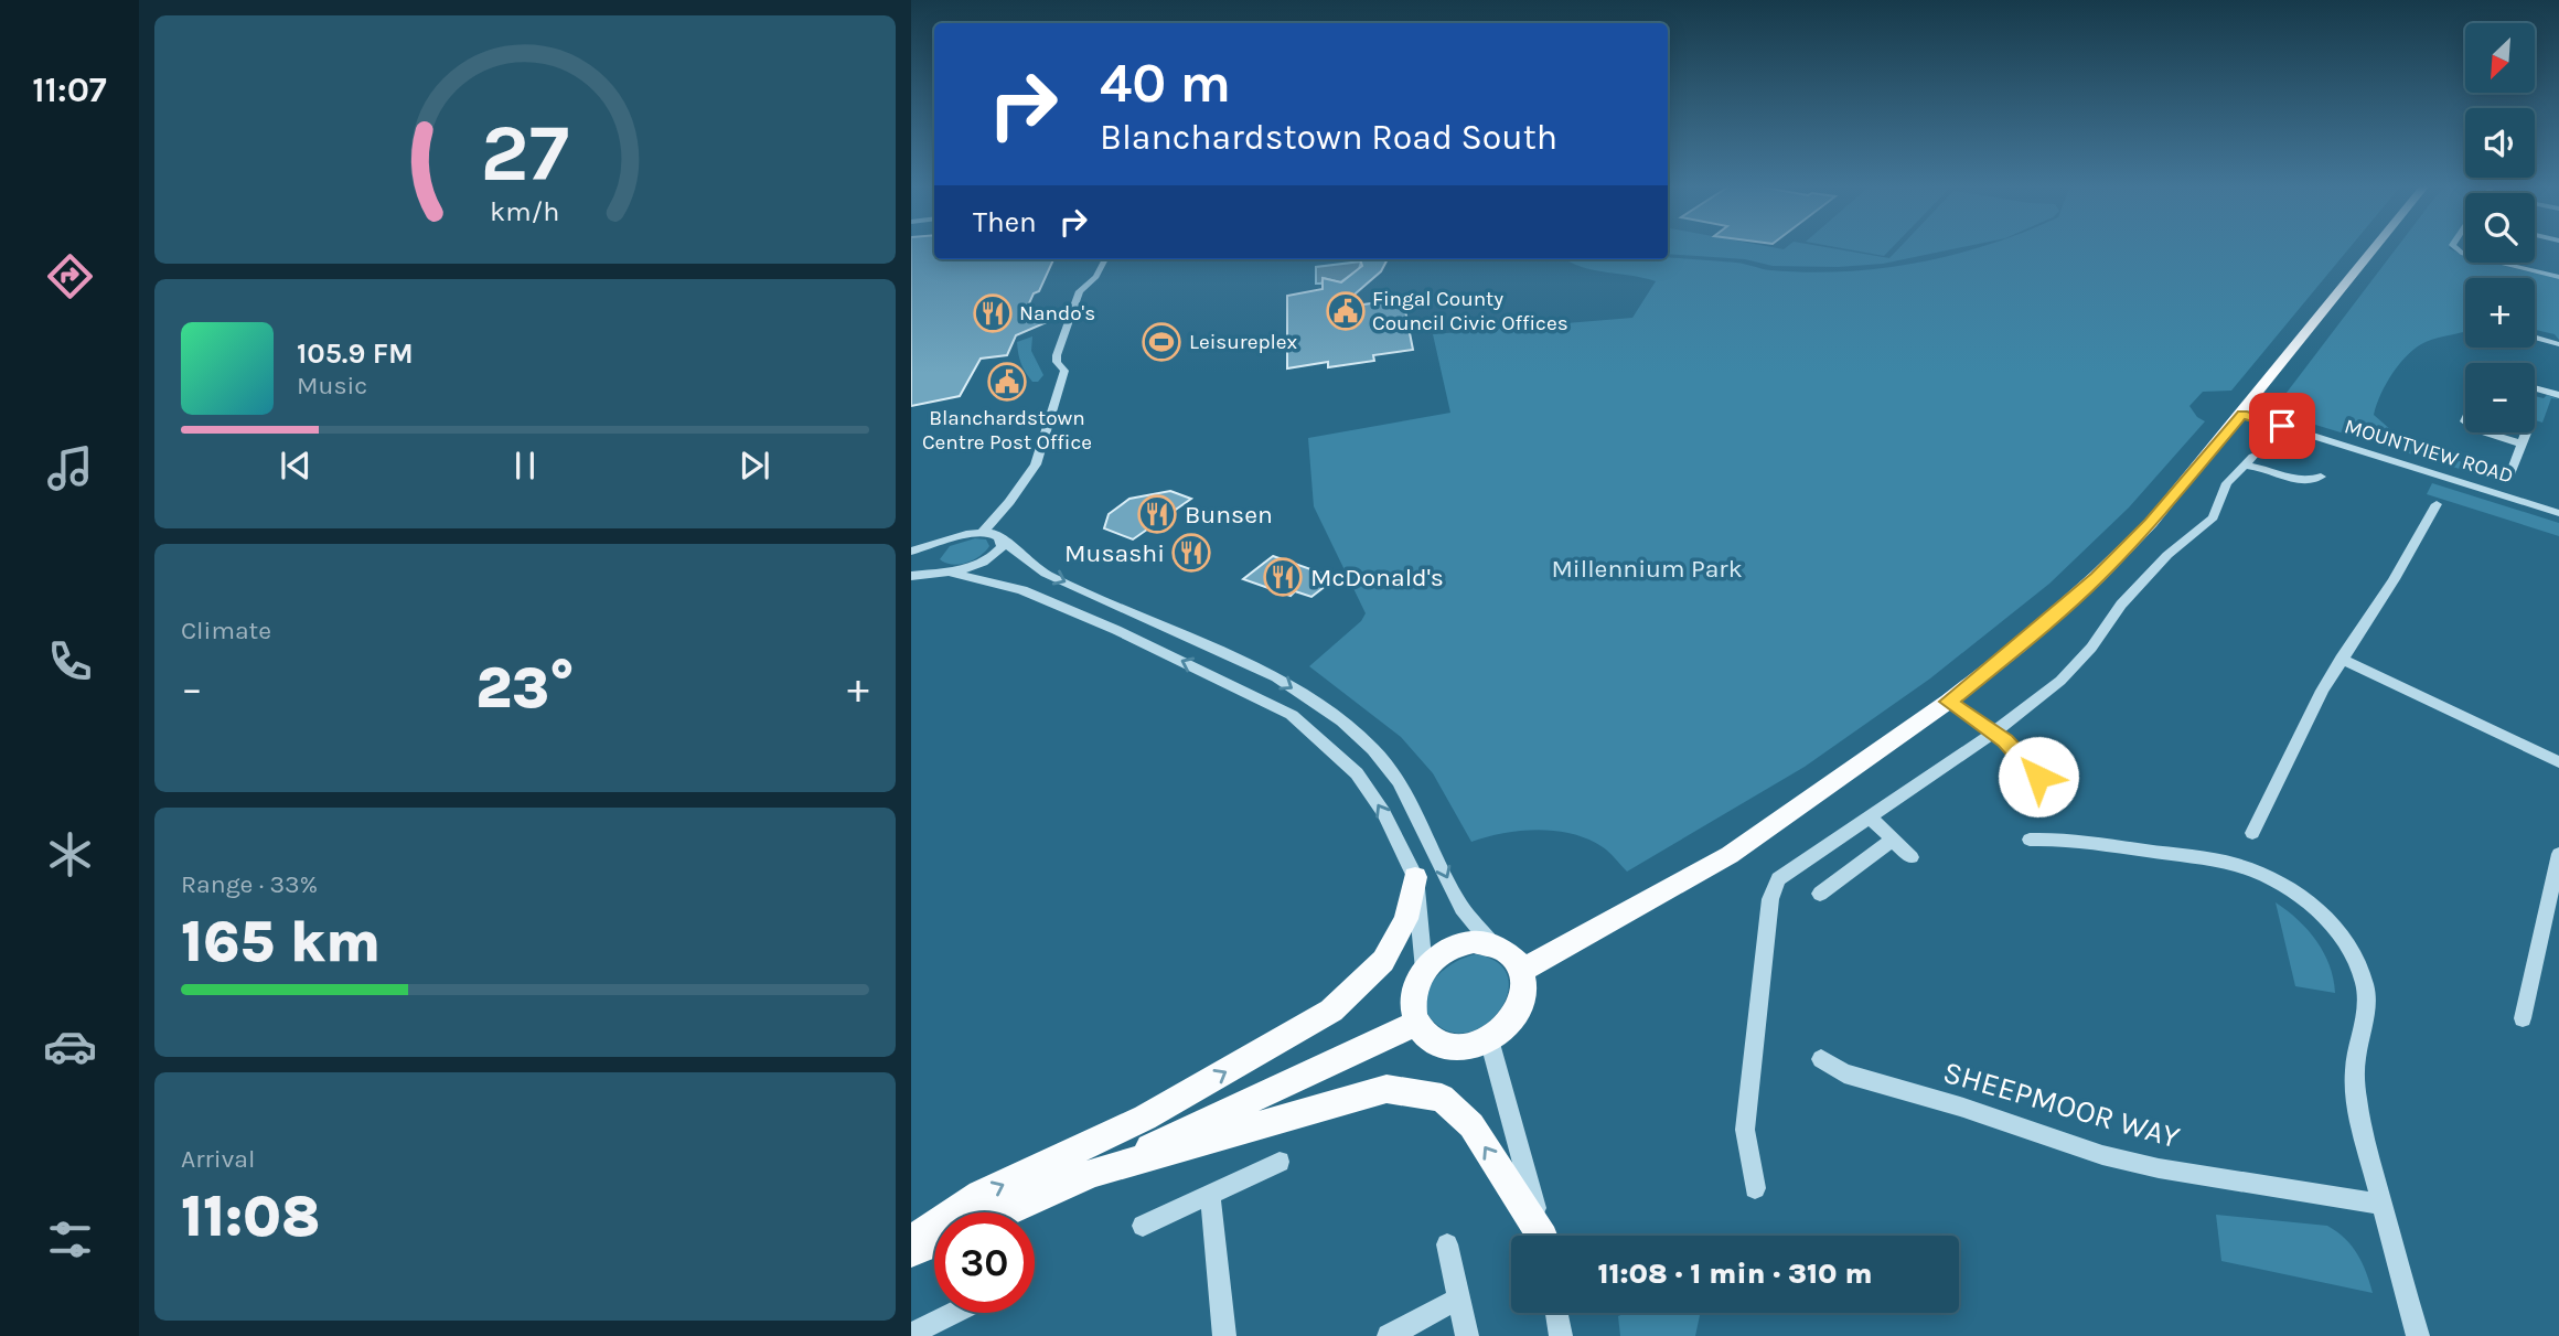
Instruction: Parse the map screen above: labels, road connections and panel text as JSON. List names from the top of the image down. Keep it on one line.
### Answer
{"streets":{"street":["MOUNTVIEW ROAD","SHEEPMOOR WAY"]},"parks":["Millennium Park"],"places":{"public building":["Fingal County Council Civic Offices","Blanchardstown Centre Post Office"],"restaurant":["Nando's","Bunsen","Musashi","McDonald's"],"sports":["Leisureplex"]},"north":"bottom left","page":{"tabs":"11:07","map_buttons":["+","−"],"turn":["40 m","Blanchardstown Road South"],"then":"Then","song":["105.9 FM","Music"],"tile":["Climate",["Range · 33%","165 km"],["Arrival","11:08"]],"heat":["−","23°","+"],"limit":"30","trip":"11:08 · 1 min · 310 m","gauge":["27","km/h"]}}
